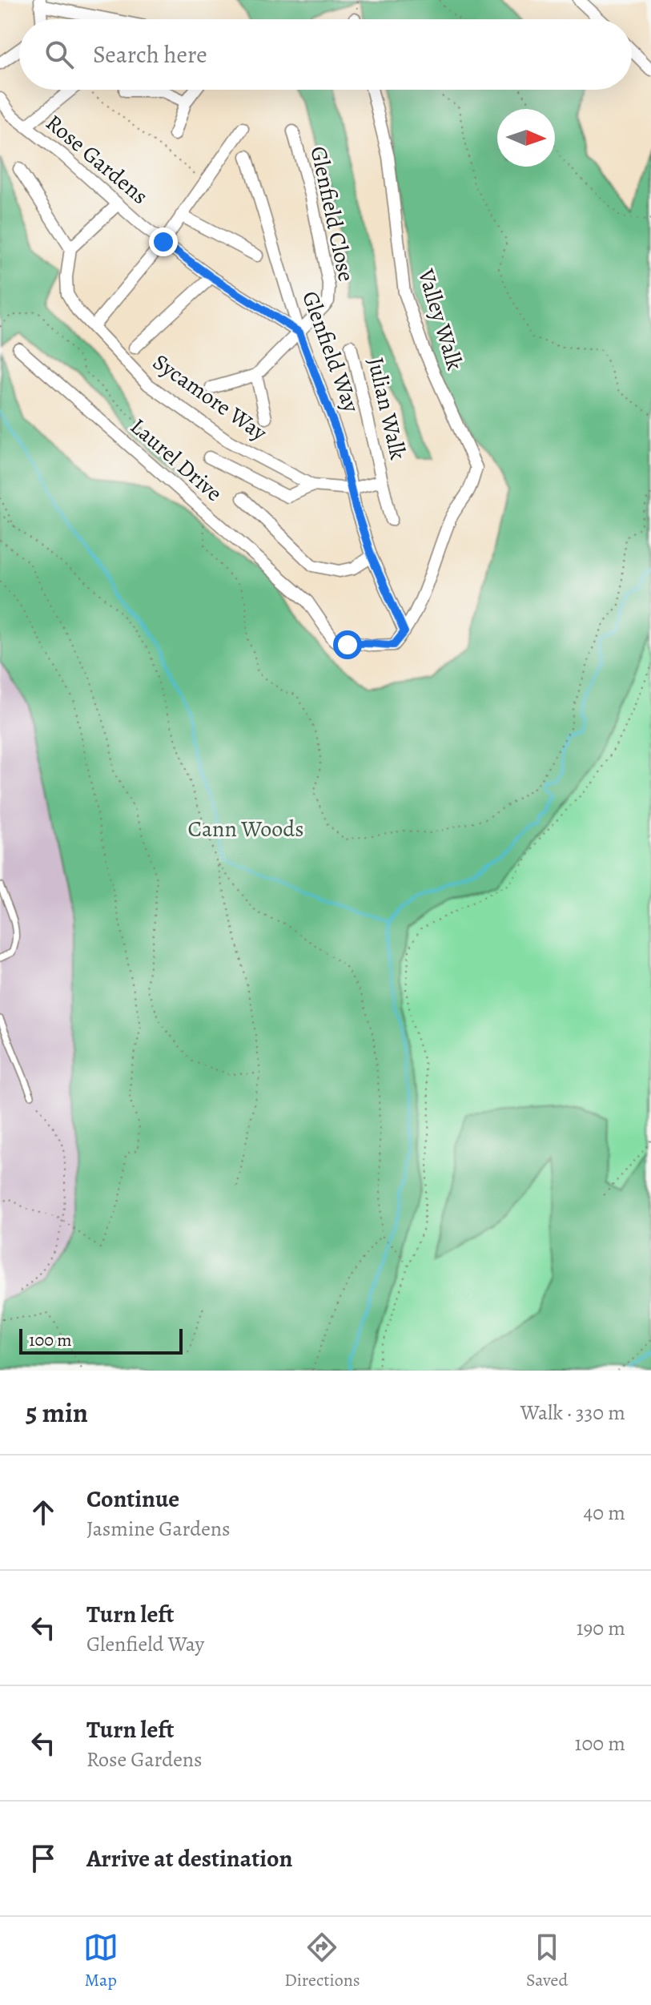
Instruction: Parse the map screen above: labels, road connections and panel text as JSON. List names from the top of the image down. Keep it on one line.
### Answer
{"streets":{"street":["Rose Gardens","Glenfield Close","Valley Walk","Glenfield Way","Sycamore Way","Julian Walk","Laurel Drive"]},"crossings":[["Rose Gardens","Glenfield Close"],["Rose Gardens","Glenfield Way"],["Glenfield Close","Glenfield Way"],["Valley Walk","Glenfield Way"],["Valley Walk","Laurel Drive"],["Glenfield Way","Sycamore Way"],["Glenfield Way","Julian Walk"],["Glenfield Way","Laurel Drive"],["Sycamore Way","Julian Walk"]],"parks":["Cann Woods"],"scale_bar":"100 m","north":"right","page":{"search":"Search here","scale":"100 m","heading":["5 min","Walk · 330 m"],"list":[["Continue","Jasmine Gardens","40 m"],["Turn left","Glenfield Way","190 m"],["Turn left","Rose Gardens","100 m"],"Arrive at destination"],"nav":["Map","Directions","Saved"]}}
